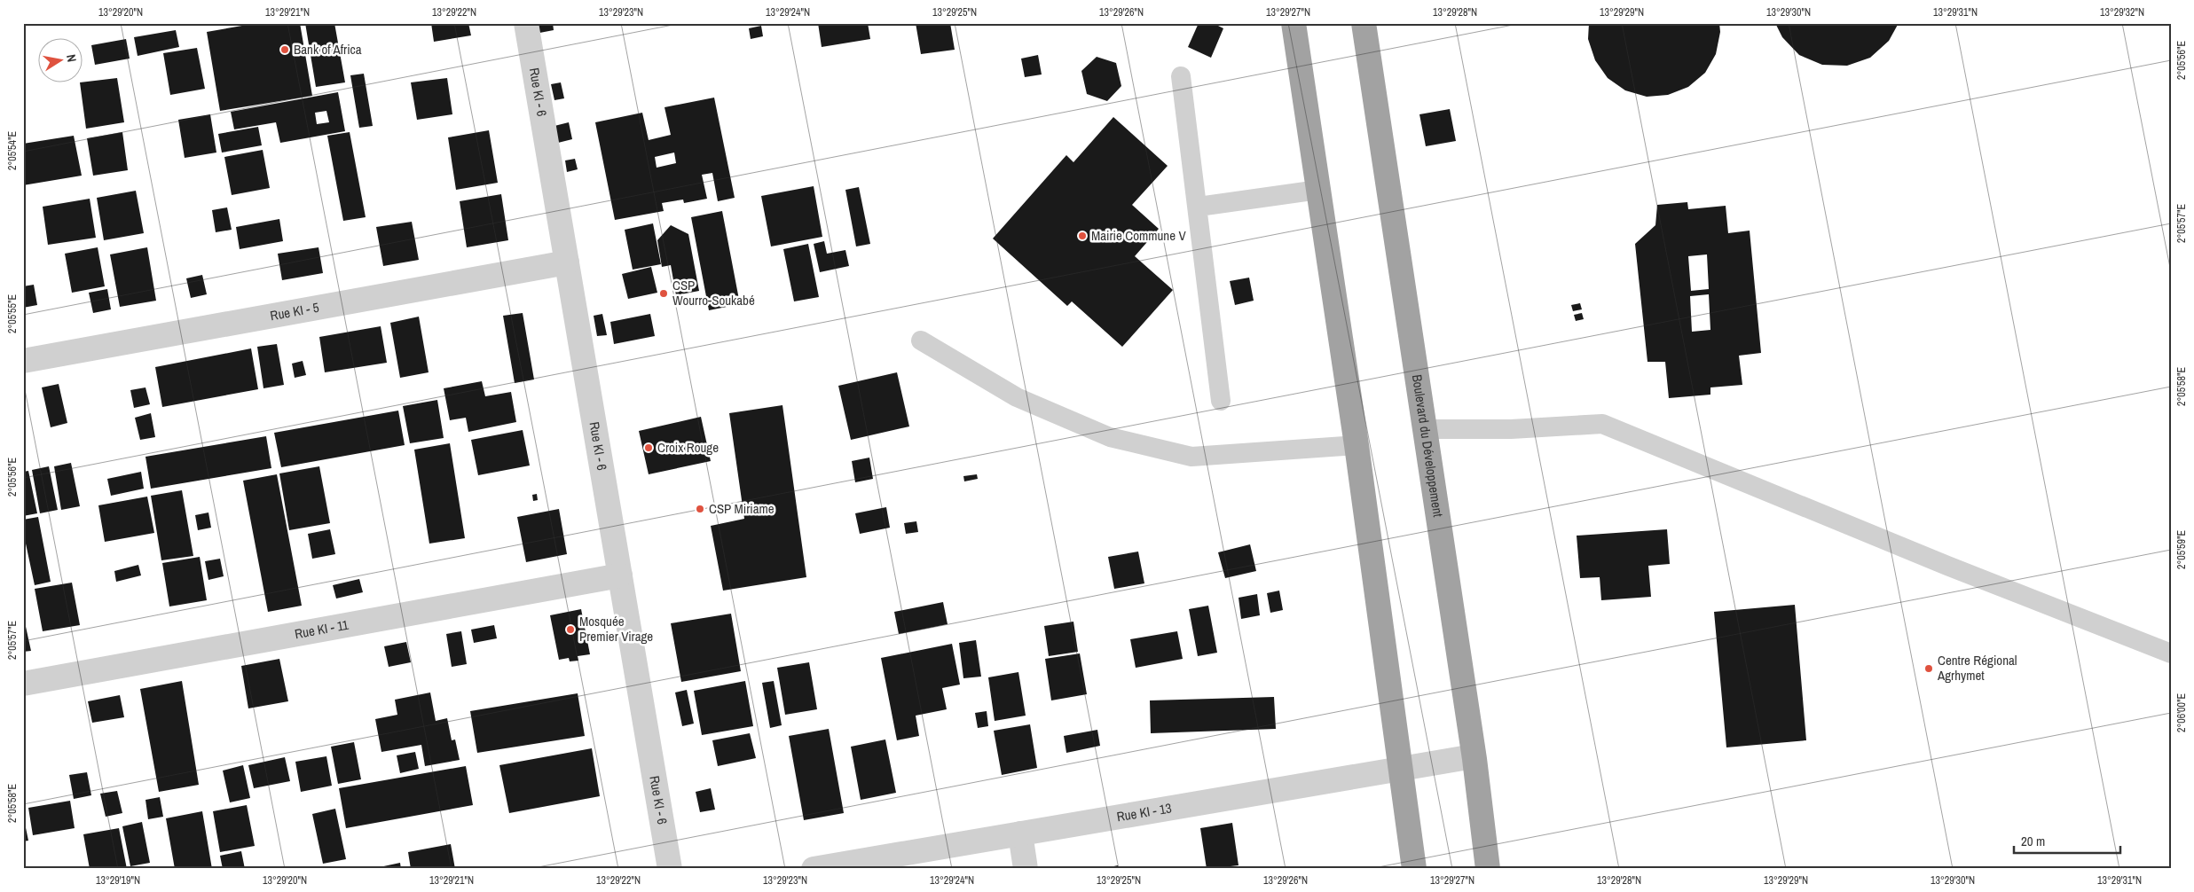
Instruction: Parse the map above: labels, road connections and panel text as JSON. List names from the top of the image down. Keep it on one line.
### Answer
{"streets":{"highway":["Boulevard du Développement"],"street":["Rue KI - 6","Rue KI - 5","Rue KI - 11","Rue KI - 13"]},"crossings":[["Rue KI - 6","Rue KI - 5"],["Rue KI - 6","Rue KI - 11"],["Boulevard du Développement","Rue KI - 13"]],"places":["Bank of Africa","Mairie Commune V","CSP Wourro-Soukabé","Croix Rouge","CSP Miriame","Mosquée Premier Virage","Centre Régional Agrhymet"],"scale_bar":"20 m","north":"right","coordinates":["13°29'20\"N","13°29'21\"N","13°29'22\"N","13°29'23\"N","13°29'24\"N","13°29'25\"N","13°29'26\"N","13°29'27\"N","13°29'28\"N","13°29'29\"N","13°29'30\"N","13°29'31\"N","13°29'32\"N","2°05'56\"E","2°05'54\"E","2°05'57\"E","2°05'55\"E","2°05'58\"E","2°05'59\"E","2°06'00\"E","13°29'19\"N"]}
